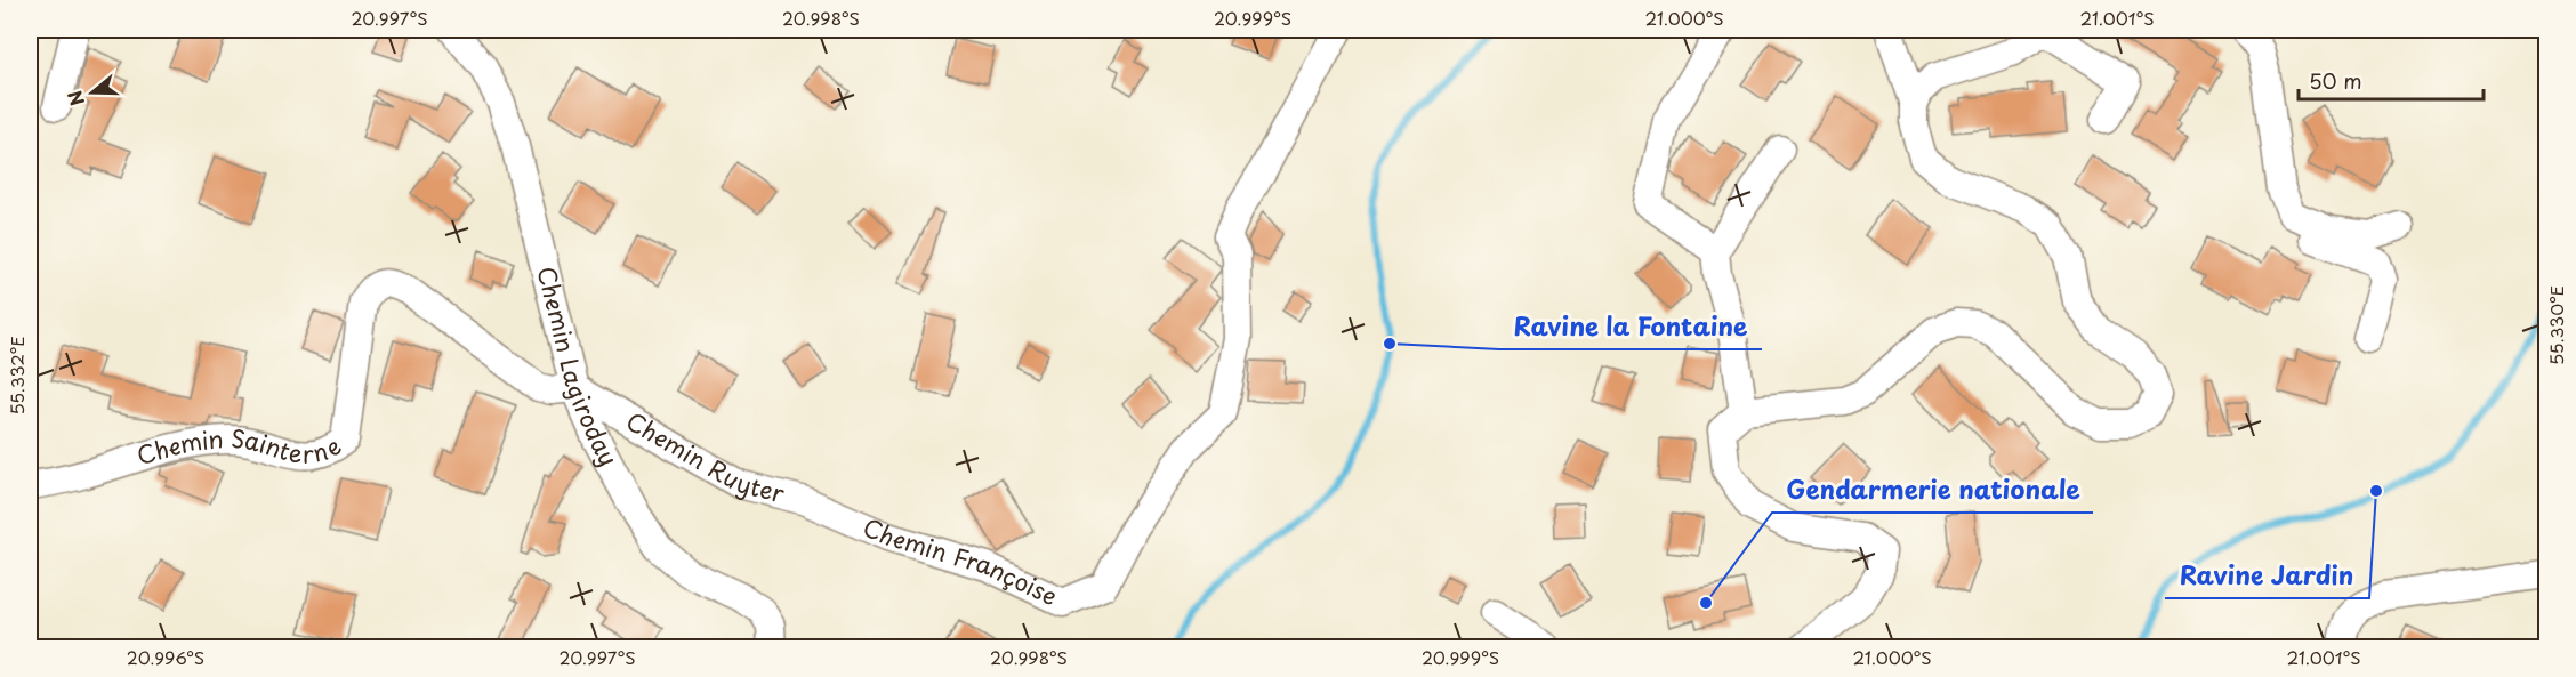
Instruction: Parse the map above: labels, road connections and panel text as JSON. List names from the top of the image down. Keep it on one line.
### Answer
{"streets":{"street":["Chemin Lagiroday","Chemin Sainterne","Chemin Ruyter","Chemin Françoise"]},"crossings":[["Chemin Lagiroday","Chemin Sainterne"],["Chemin Lagiroday","Chemin Ruyter"],["Chemin Sainterne","Chemin Ruyter"],["Chemin Ruyter","Chemin Françoise"]],"places":["Ravine la Fontaine","Ravine Jardin","Gendarmerie nationale"],"scale_bar":"50 m","north":"left","coordinates":["20.997°S","20.998°S","20.999°S","21.000°S","21.001°S","55.330°E","55.332°E","20.996°S"]}
